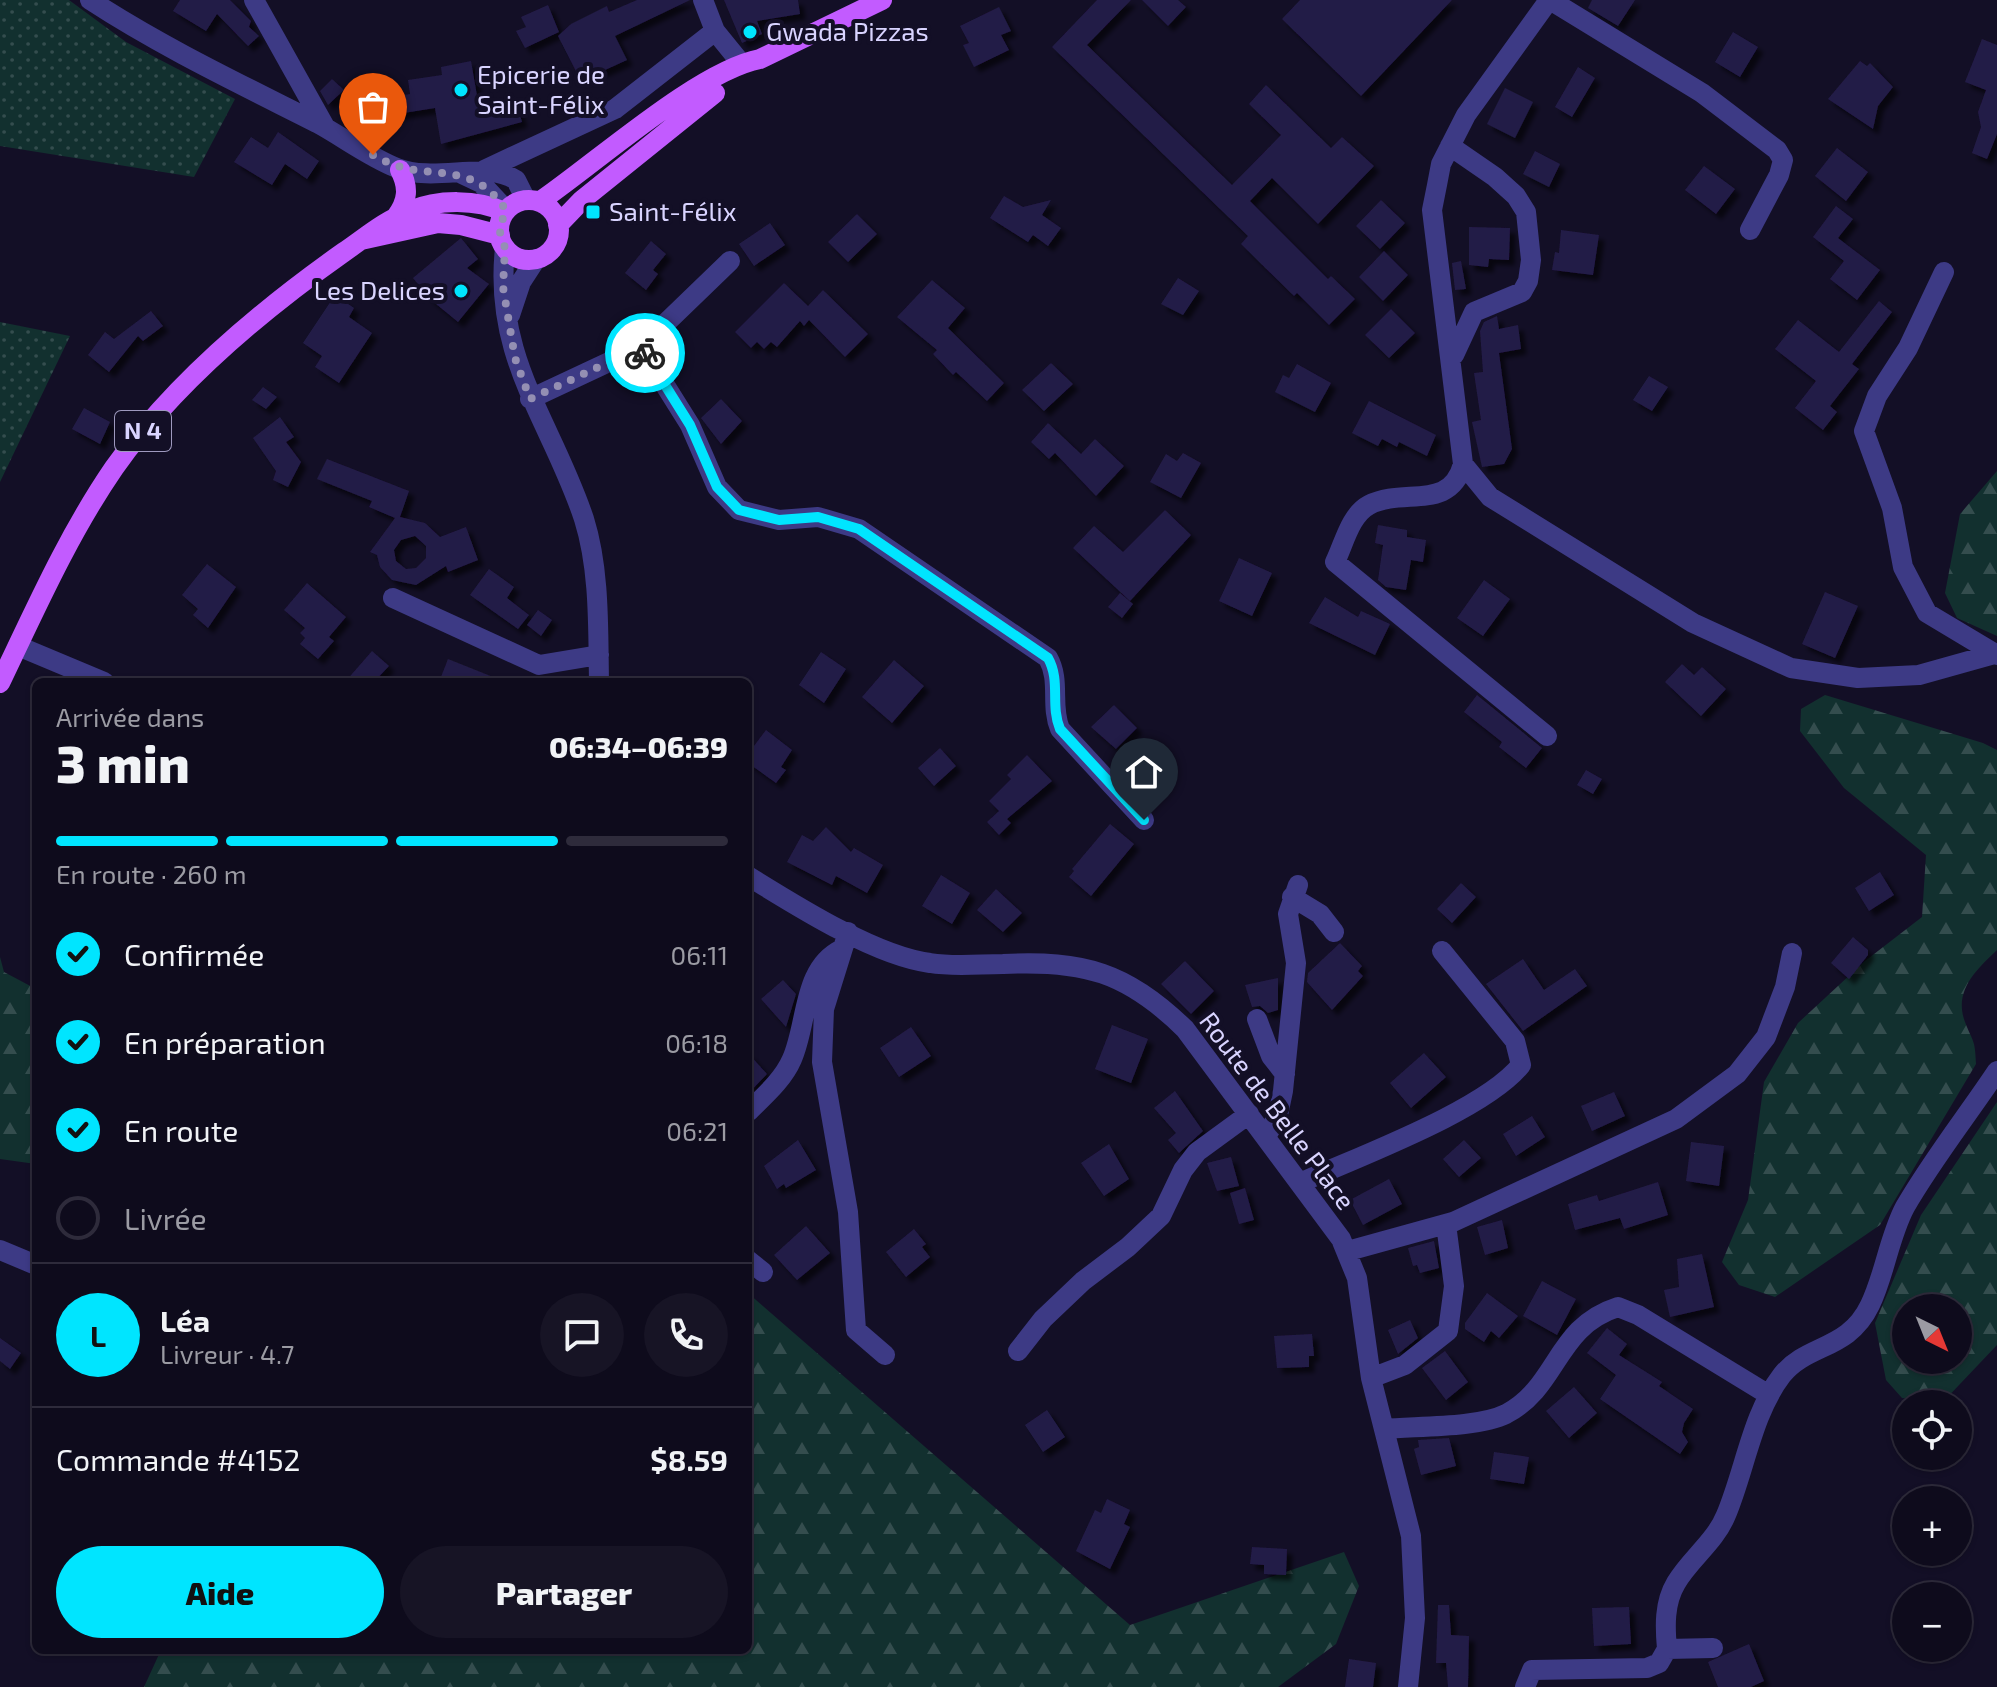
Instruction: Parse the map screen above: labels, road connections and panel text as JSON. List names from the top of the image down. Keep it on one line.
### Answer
{"streets":{"main road":["N 4"],"street":["Route de Belle Place"]},"places":{"other":["Gwada Pizzas","Epicerie de Saint-Félix","Les Delices"],"transit":["Saint-Félix"]},"north":"bottom right","page":{"heading":["3 min","Arrivée dans","06:34–06:39"],"panel":["Léa","Livreur · 4.7","Commande #4152","$8.59"],"bar":"En route · 260 m","list":[["Confirmée","06:11"],["En préparation","06:18"],["En route","06:21"],"Livrée"],"round":"L","map_buttons":["+","−"],"buttons":["Aide","Partager"]}}
